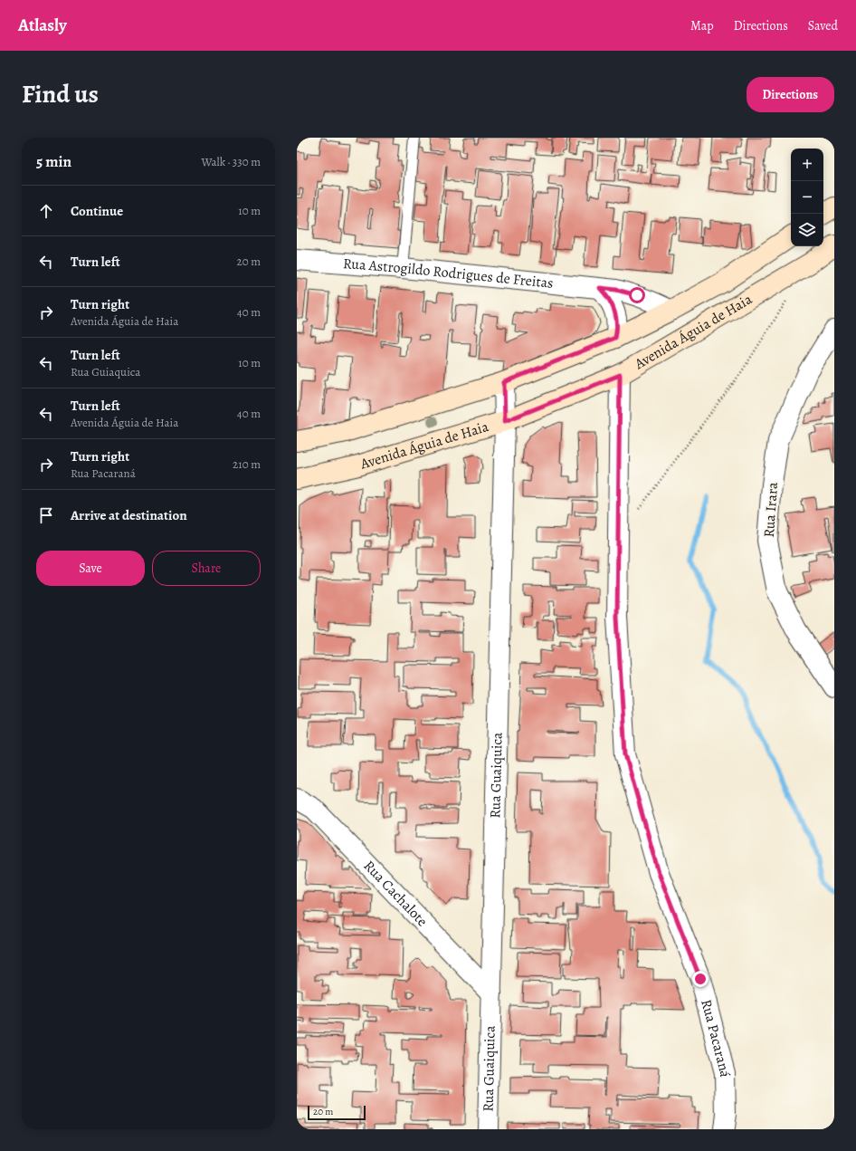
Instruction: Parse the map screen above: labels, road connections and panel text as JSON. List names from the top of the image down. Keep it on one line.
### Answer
{"streets":{"main road":["Avenida Águia de Haia"],"street":["Rua Astrogildo Rodrigues de Freitas","Rua Irara","Rua Guaiquica","Rua Cachalote","Rua Pacaraná"]},"crossings":[["Rua Astrogildo Rodrigues de Freitas","Avenida Águia de Haia"],["Avenida Águia de Haia","Rua Guaiquica"],["Avenida Águia de Haia","Rua Pacaraná"],["Rua Guaiquica","Rua Cachalote"]],"scale_bar":"20 m","page":{"header":"Atlasly","nav":["Map","Directions","Saved"],"title":"Find us","buttons":["Directions",["Save","Share"]],"heading":["5 min","Walk · 330 m"],"map_buttons":["+","−"],"list":[["Continue","10 m"],["Turn left","20 m"],["Turn right","Avenida Águia de Haia","40 m"],["Turn left","Rua Guiaquica","10 m"],["Turn left","Avenida Águia de Haia","40 m"],["Turn right","Rua Pacaraná","210 m"],"Arrive at destination"],"scale":"20 m"}}
